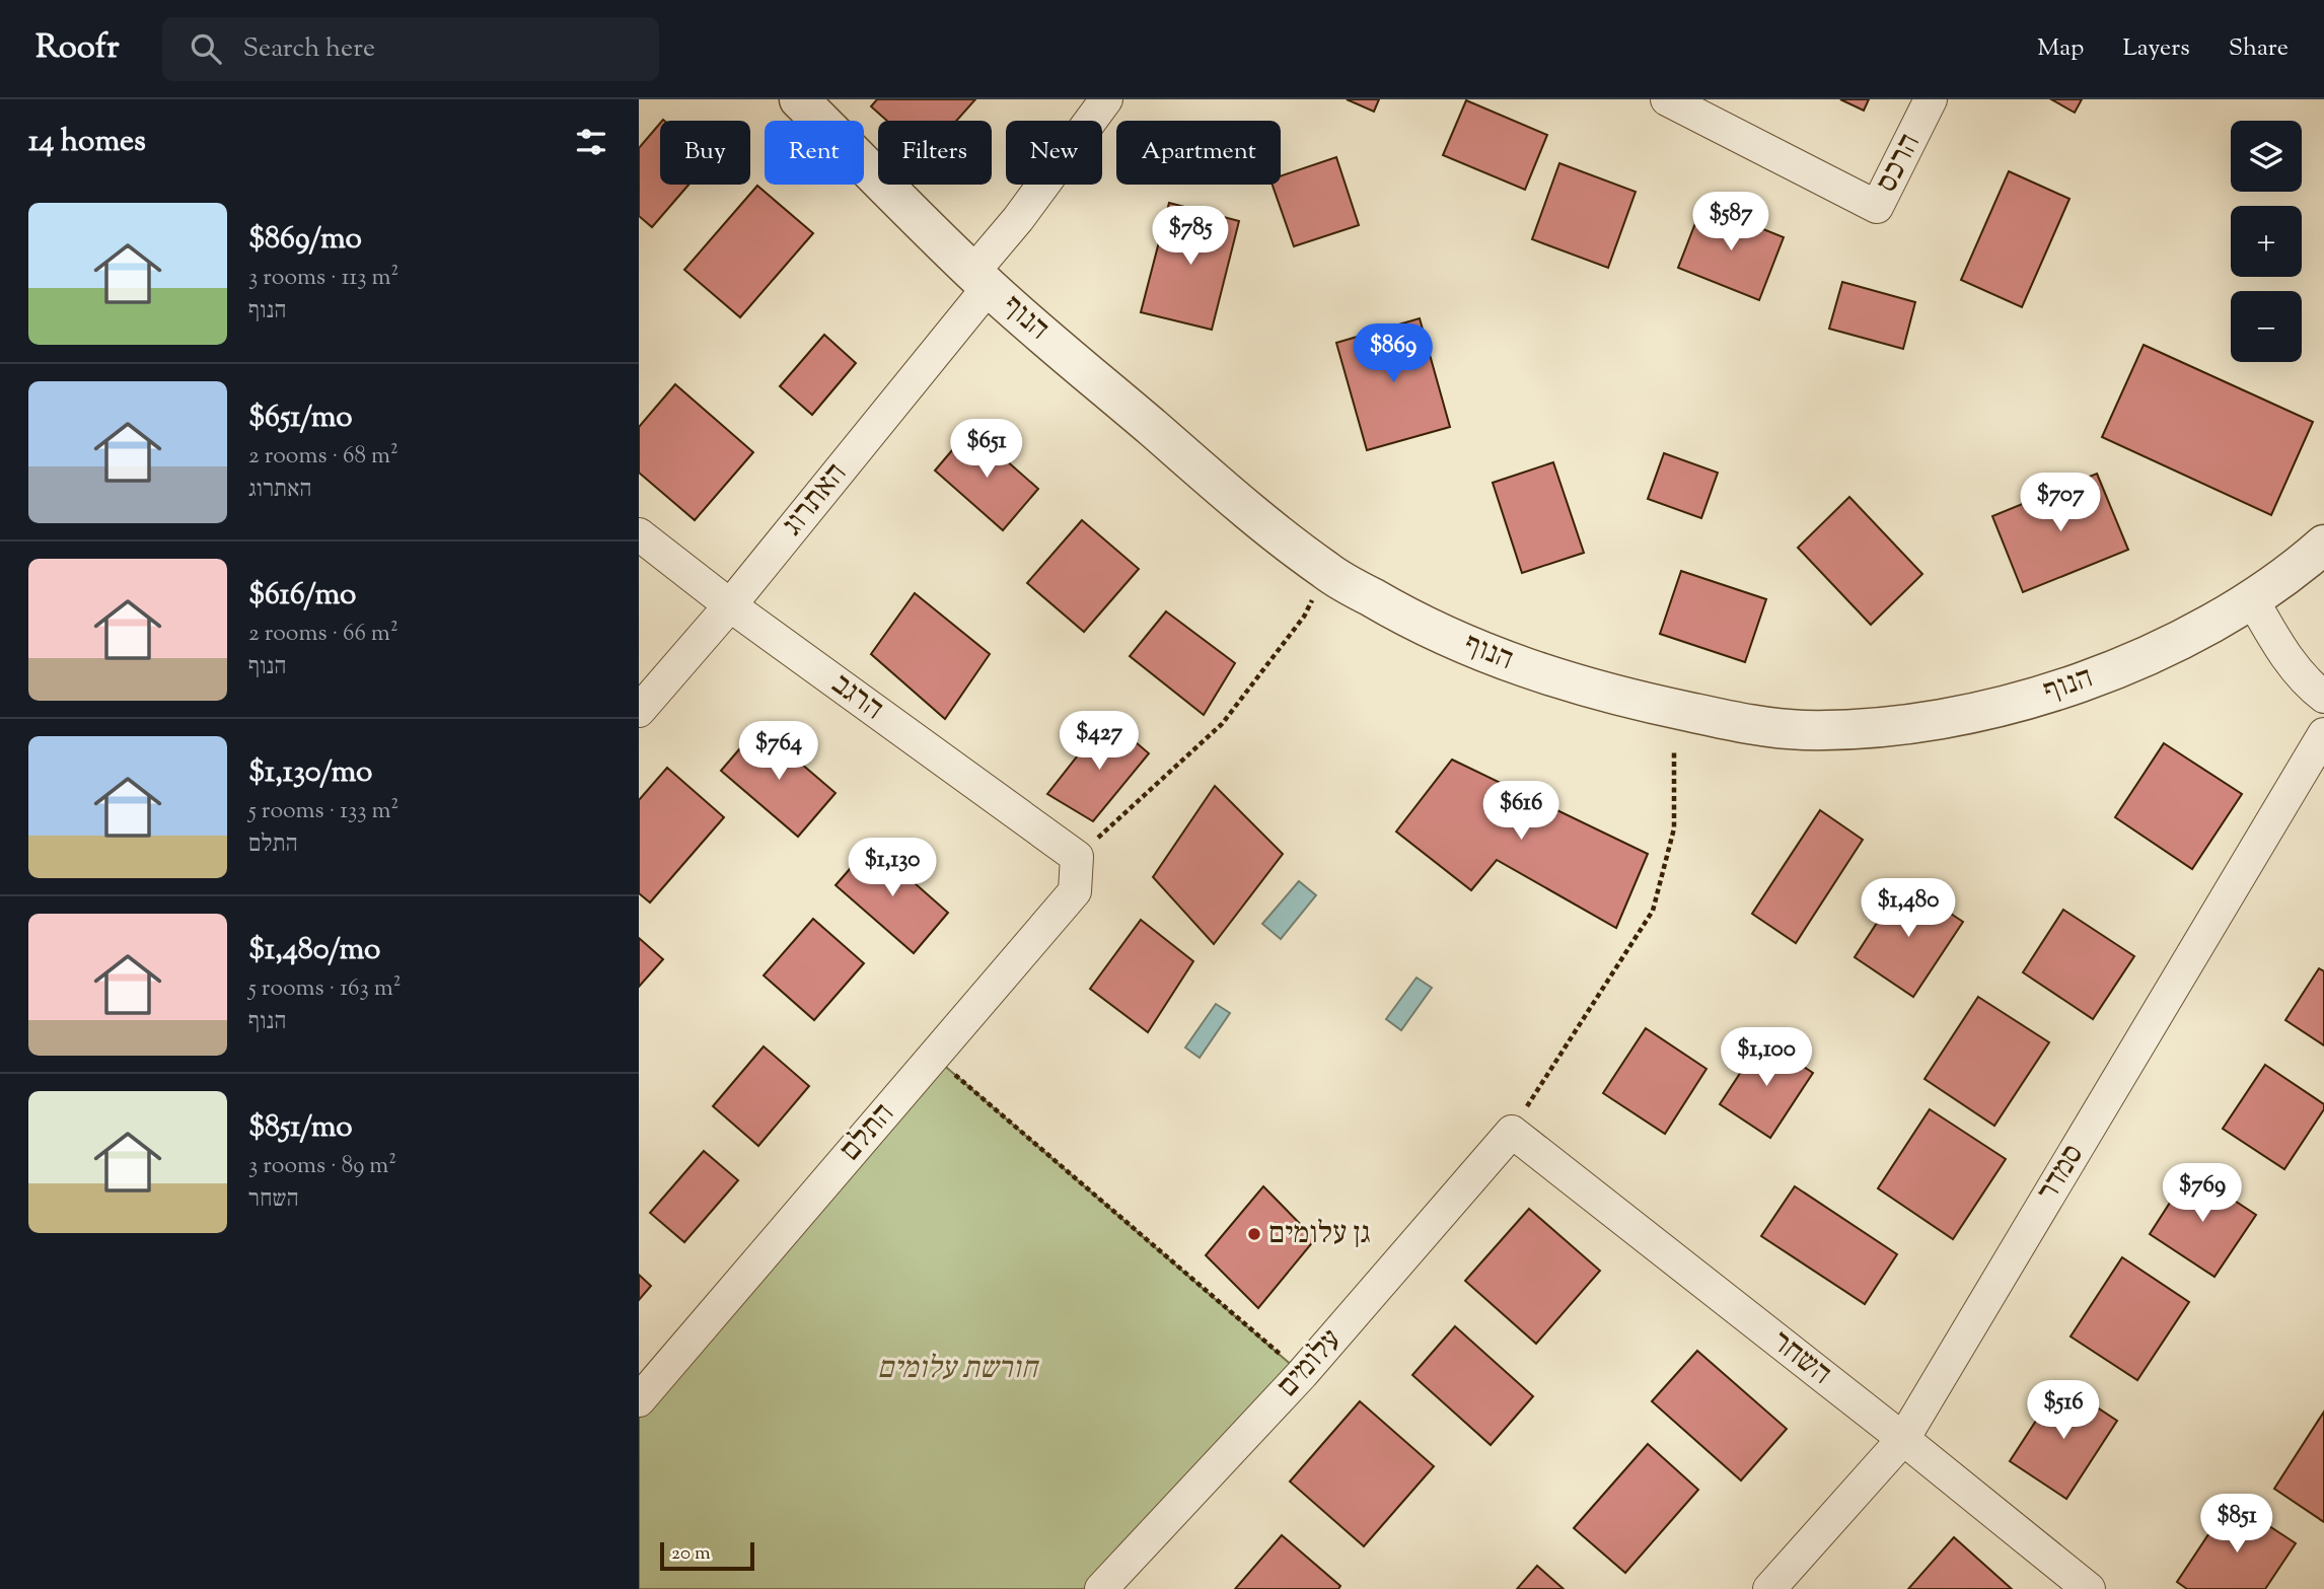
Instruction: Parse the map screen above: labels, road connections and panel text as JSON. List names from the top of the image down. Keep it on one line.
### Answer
{"streets":{"street":["הרכס","הנוף","האתרוג","הרגב","התלם","סמדר","השחר","עלומים"]},"crossings":[["הנוף","האתרוג"],["האתרוג","הרגב"],["הרגב","התלם"],["סמדר","השחר"],["השחר","עלומים"]],"parks":["חורשת עלומים"],"places":["גן עלומים"],"scale_bar":"20 m","page":{"header":"Roofr","search":"Search here","nav":["Map","Layers","Share"],"heading":"14 homes","map_buttons":["+","−"],"chip":["Buy","Rent","Filters","New","Apartment"],"list":[{"name":"$869/mo","note":"3 rooms · 113 m² · הנוף"},{"name":"$651/mo","note":"2 rooms · 68 m² · האתרוג"},{"name":"$616/mo","note":"2 rooms · 66 m² · הנוף"},{"name":"$1,130/mo","note":"5 rooms · 133 m² · התלם"},{"name":"$1,480/mo","note":"5 rooms · 163 m² · הנוף"},{"name":"$851/mo","note":"3 rooms · 89 m² · השחר"}],"price":["$587","$785","$869","$651","$707","$427","$764","$616","$1,130","$1,480","$1,100","$769","$516","$851"],"scale":"20 m"}}
